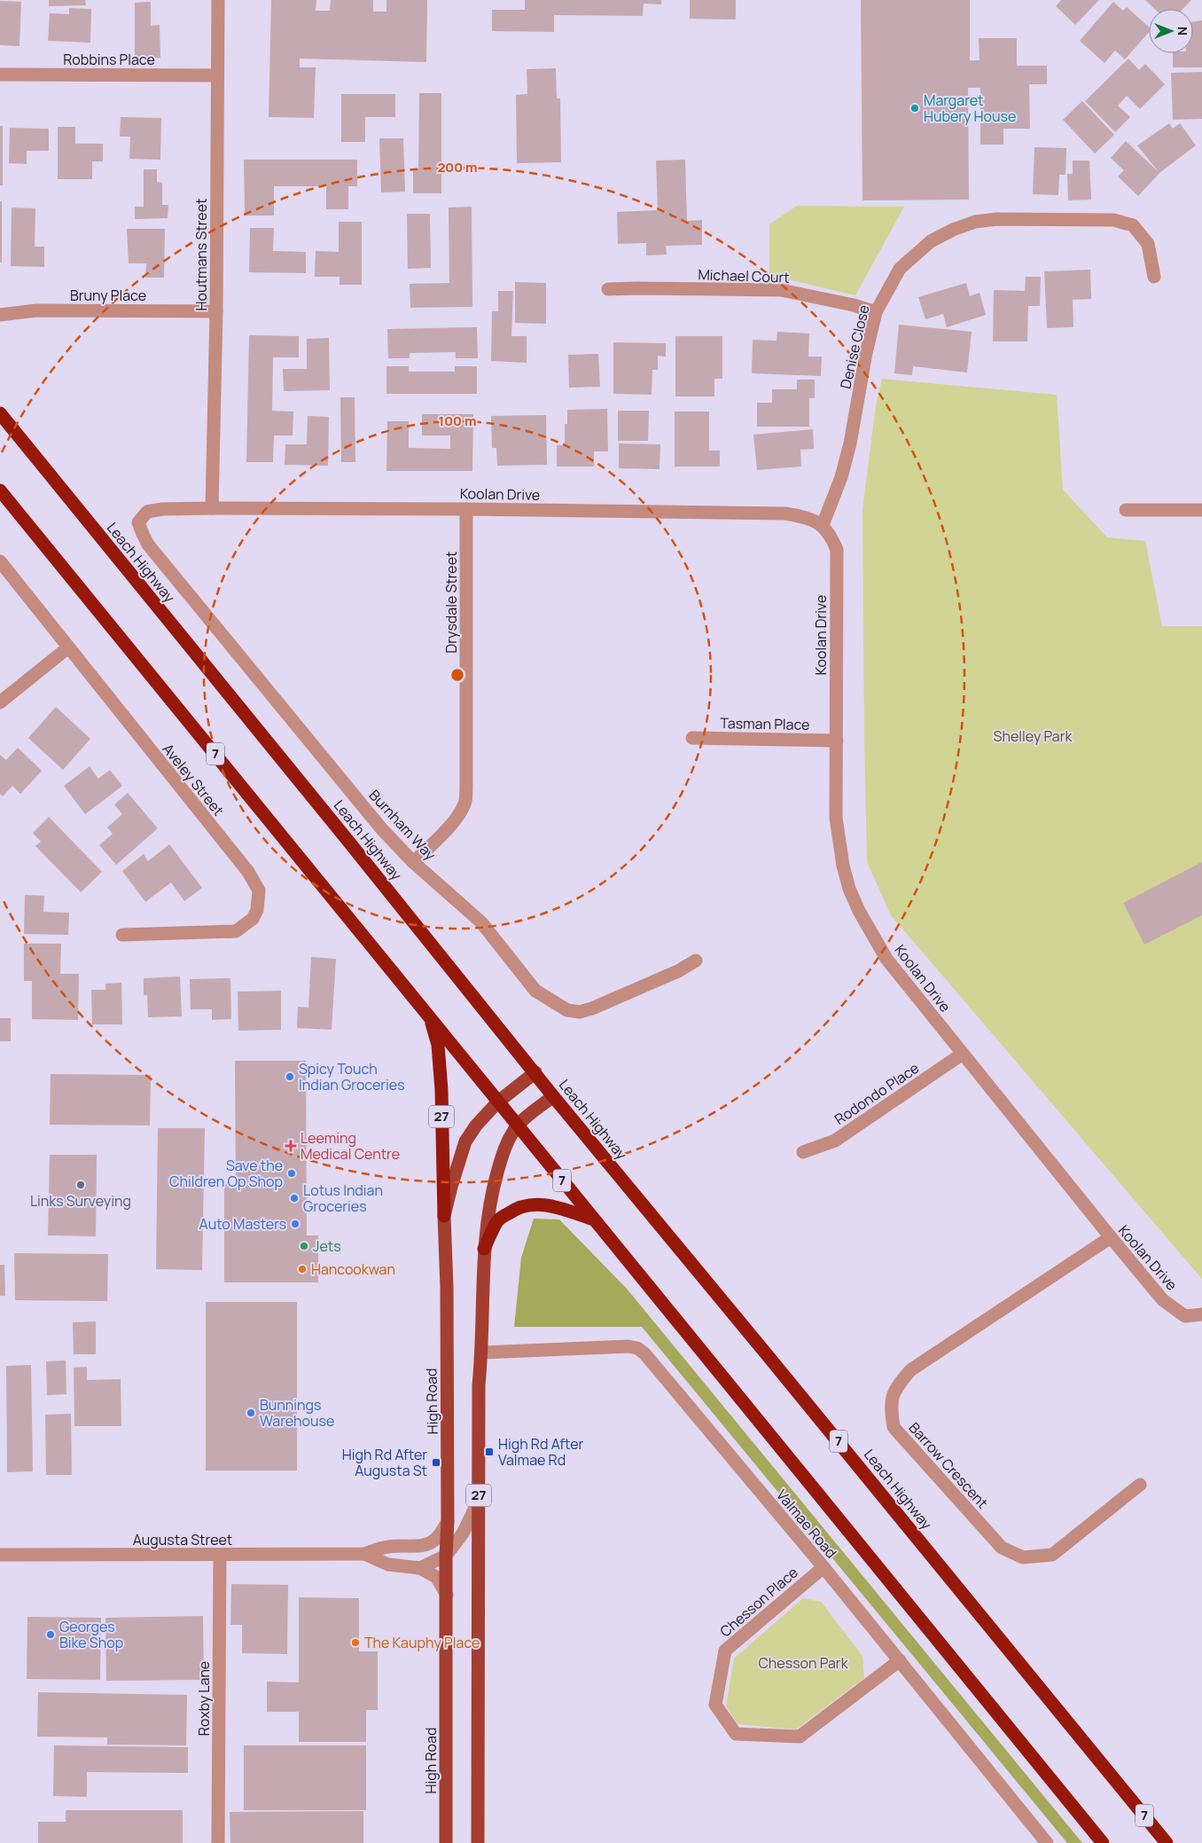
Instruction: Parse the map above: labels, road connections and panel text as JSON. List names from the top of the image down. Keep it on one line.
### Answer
{"streets":{"highway":["Leach Highway","7","27"],"main road":["High Road"],"street":["Robbins Place","Houtmans Street","Michael Court","Bruny Place","Denise Close","Koolan Drive","Drysdale Street","Tasman Place","Aveley Street","Burnham Way","Rodondo Place","Barrow Crescent","Valmae Road","Augusta Street","Chesson Place","Roxby Lane"]},"crossings":[["Robbins Place","Houtmans Street"],["Houtmans Street","Bruny Place"],["Houtmans Street","Koolan Drive"],["Michael Court","Denise Close"],["Denise Close","Koolan Drive"],["Koolan Drive","Drysdale Street"],["Koolan Drive","Tasman Place"],["Koolan Drive","Burnham Way"],["Koolan Drive","Rodondo Place"],["Koolan Drive","Barrow Crescent"],["Leach Highway","27"],["Leach Highway","High Road"],["Drysdale Street","Burnham Way"],["7","27"],["7","High Road"],["27","High Road"],["27","Valmae Road"],["High Road","Augusta Street"],["Valmae Road","Chesson Place"],["Augusta Street","Roxby Lane"]],"parks":["Shelley Park","Chesson Park"],"places":{"other":["Margaret Hubery House","Spicy Touch Indian Groceries","Save the Children Op Shop","Links Surveying","Lotus Indian Groceries","Auto Masters","Jets","Hancookwan","Bunnings Warehouse","Georges Bike Shop","The Kauphy Place"],"health":["Leeming Medical Centre"],"transit":["High Rd After Valmae Rd","High Rd After Augusta St"]},"north":"right","rings":["200 m","100 m"]}
